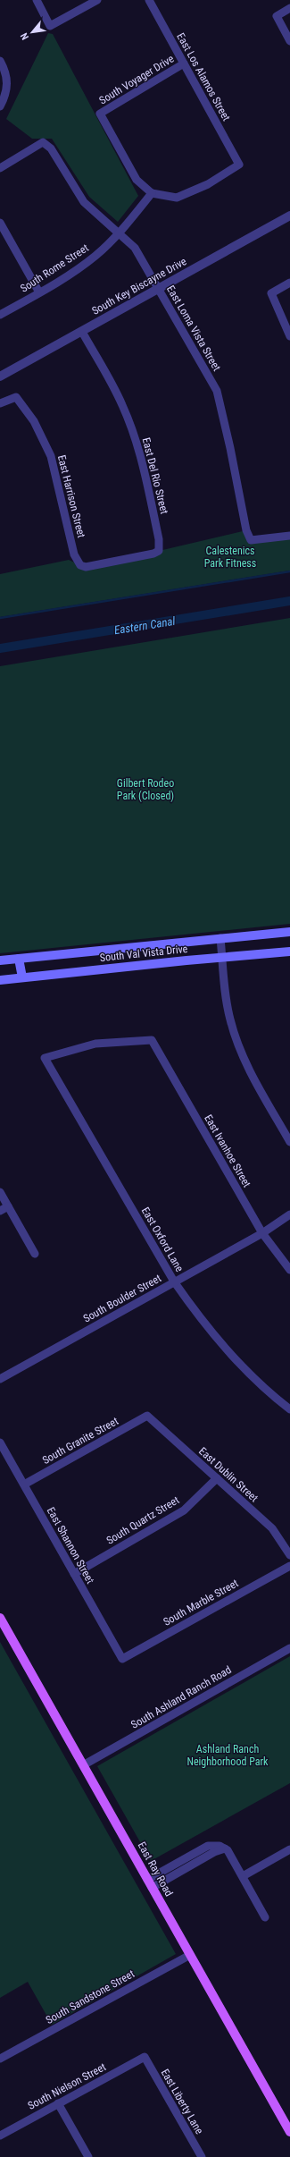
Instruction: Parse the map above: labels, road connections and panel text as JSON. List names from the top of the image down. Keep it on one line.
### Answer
{"streets":{"main road":["South Val Vista Drive","East Ray Road"],"street":["East Los Alamos Street","South Voyager Drive","South Rome Street","South Key Biscayne Drive","East Loma Vista Street","East Del Rio Street","East Harrison Street","East Ivanhoe Street","East Oxford Lane","South Boulder Street","South Granite Street","East Dublin Street","South Quartz Street","East Shannon Street","South Marble Street","South Ashland Ranch Road","South Sandstone Street","South Nielson Street","East Liberty Lane"]},"crossings":[["East Los Alamos Street","South Voyager Drive"],["East Los Alamos Street","South Rome Street"],["South Voyager Drive","South Rome Street"],["South Rome Street","East Loma Vista Street"],["South Key Biscayne Drive","East Loma Vista Street"],["South Key Biscayne Drive","East Del Rio Street"],["East Del Rio Street","East Harrison Street"],["East Ivanhoe Street","East Oxford Lane"],["East Ivanhoe Street","South Boulder Street"],["East Oxford Lane","South Boulder Street"],["South Granite Street","East Dublin Street"],["South Granite Street","East Shannon Street"],["East Dublin Street","South Quartz Street"],["South Quartz Street","East Shannon Street"],["East Shannon Street","South Marble Street"],["South Ashland Ranch Road","East Ray Road"],["East Ray Road","South Sandstone Street"],["South Nielson Street","East Liberty Lane"]],"water":["Eastern Canal"],"parks":["Calestenics Park Fitness","Gilbert Rodeo Park (Closed)","Ashland Ranch Neighborhood Park"],"north":"bottom left"}
